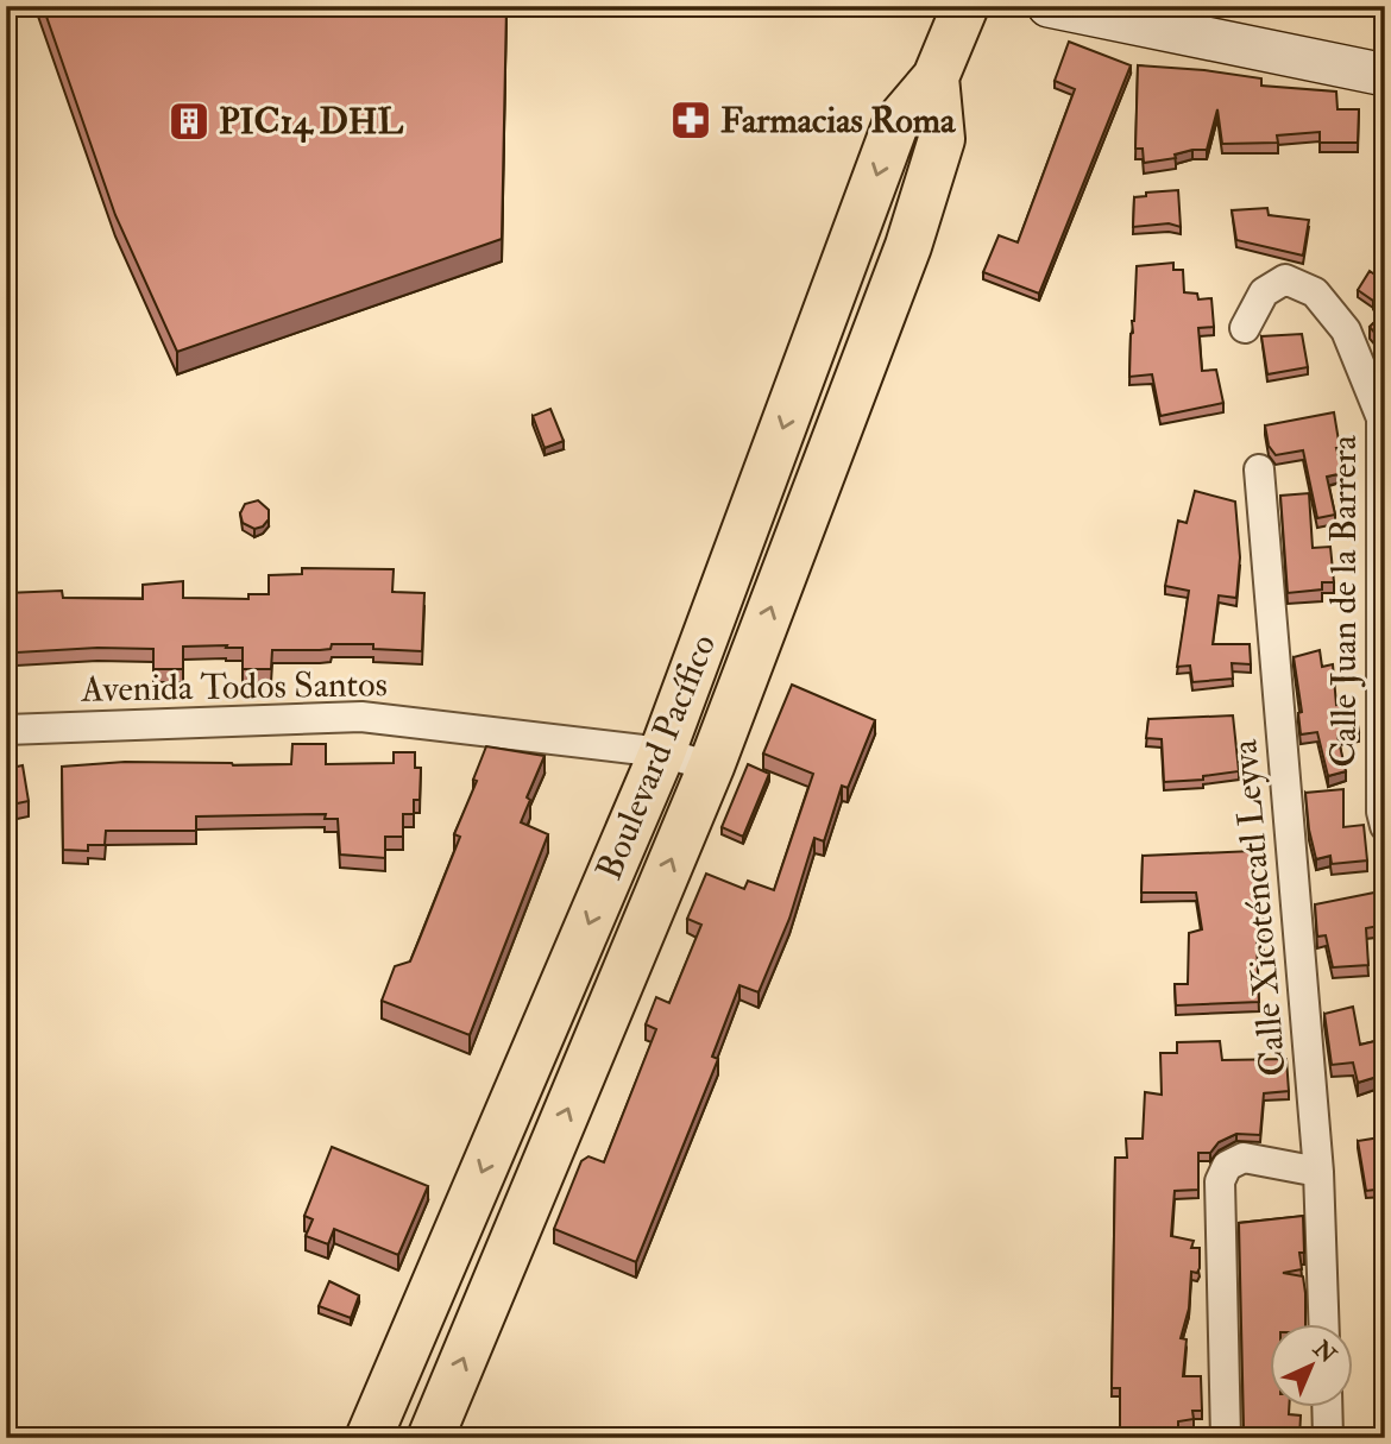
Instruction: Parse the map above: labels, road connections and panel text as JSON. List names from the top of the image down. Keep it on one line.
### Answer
{"streets":{"main road":["Boulevard Pacífico"],"street":["Calle Juan de la Barrera","Avenida Todos Santos","Calle Xicoténcatl Leyva"]},"crossings":[["Avenida Todos Santos","Boulevard Pacífico"]],"places":{"pharmacy":["Farmacias Roma"],"building":["PIC14 DHL"]},"north":"top right"}
